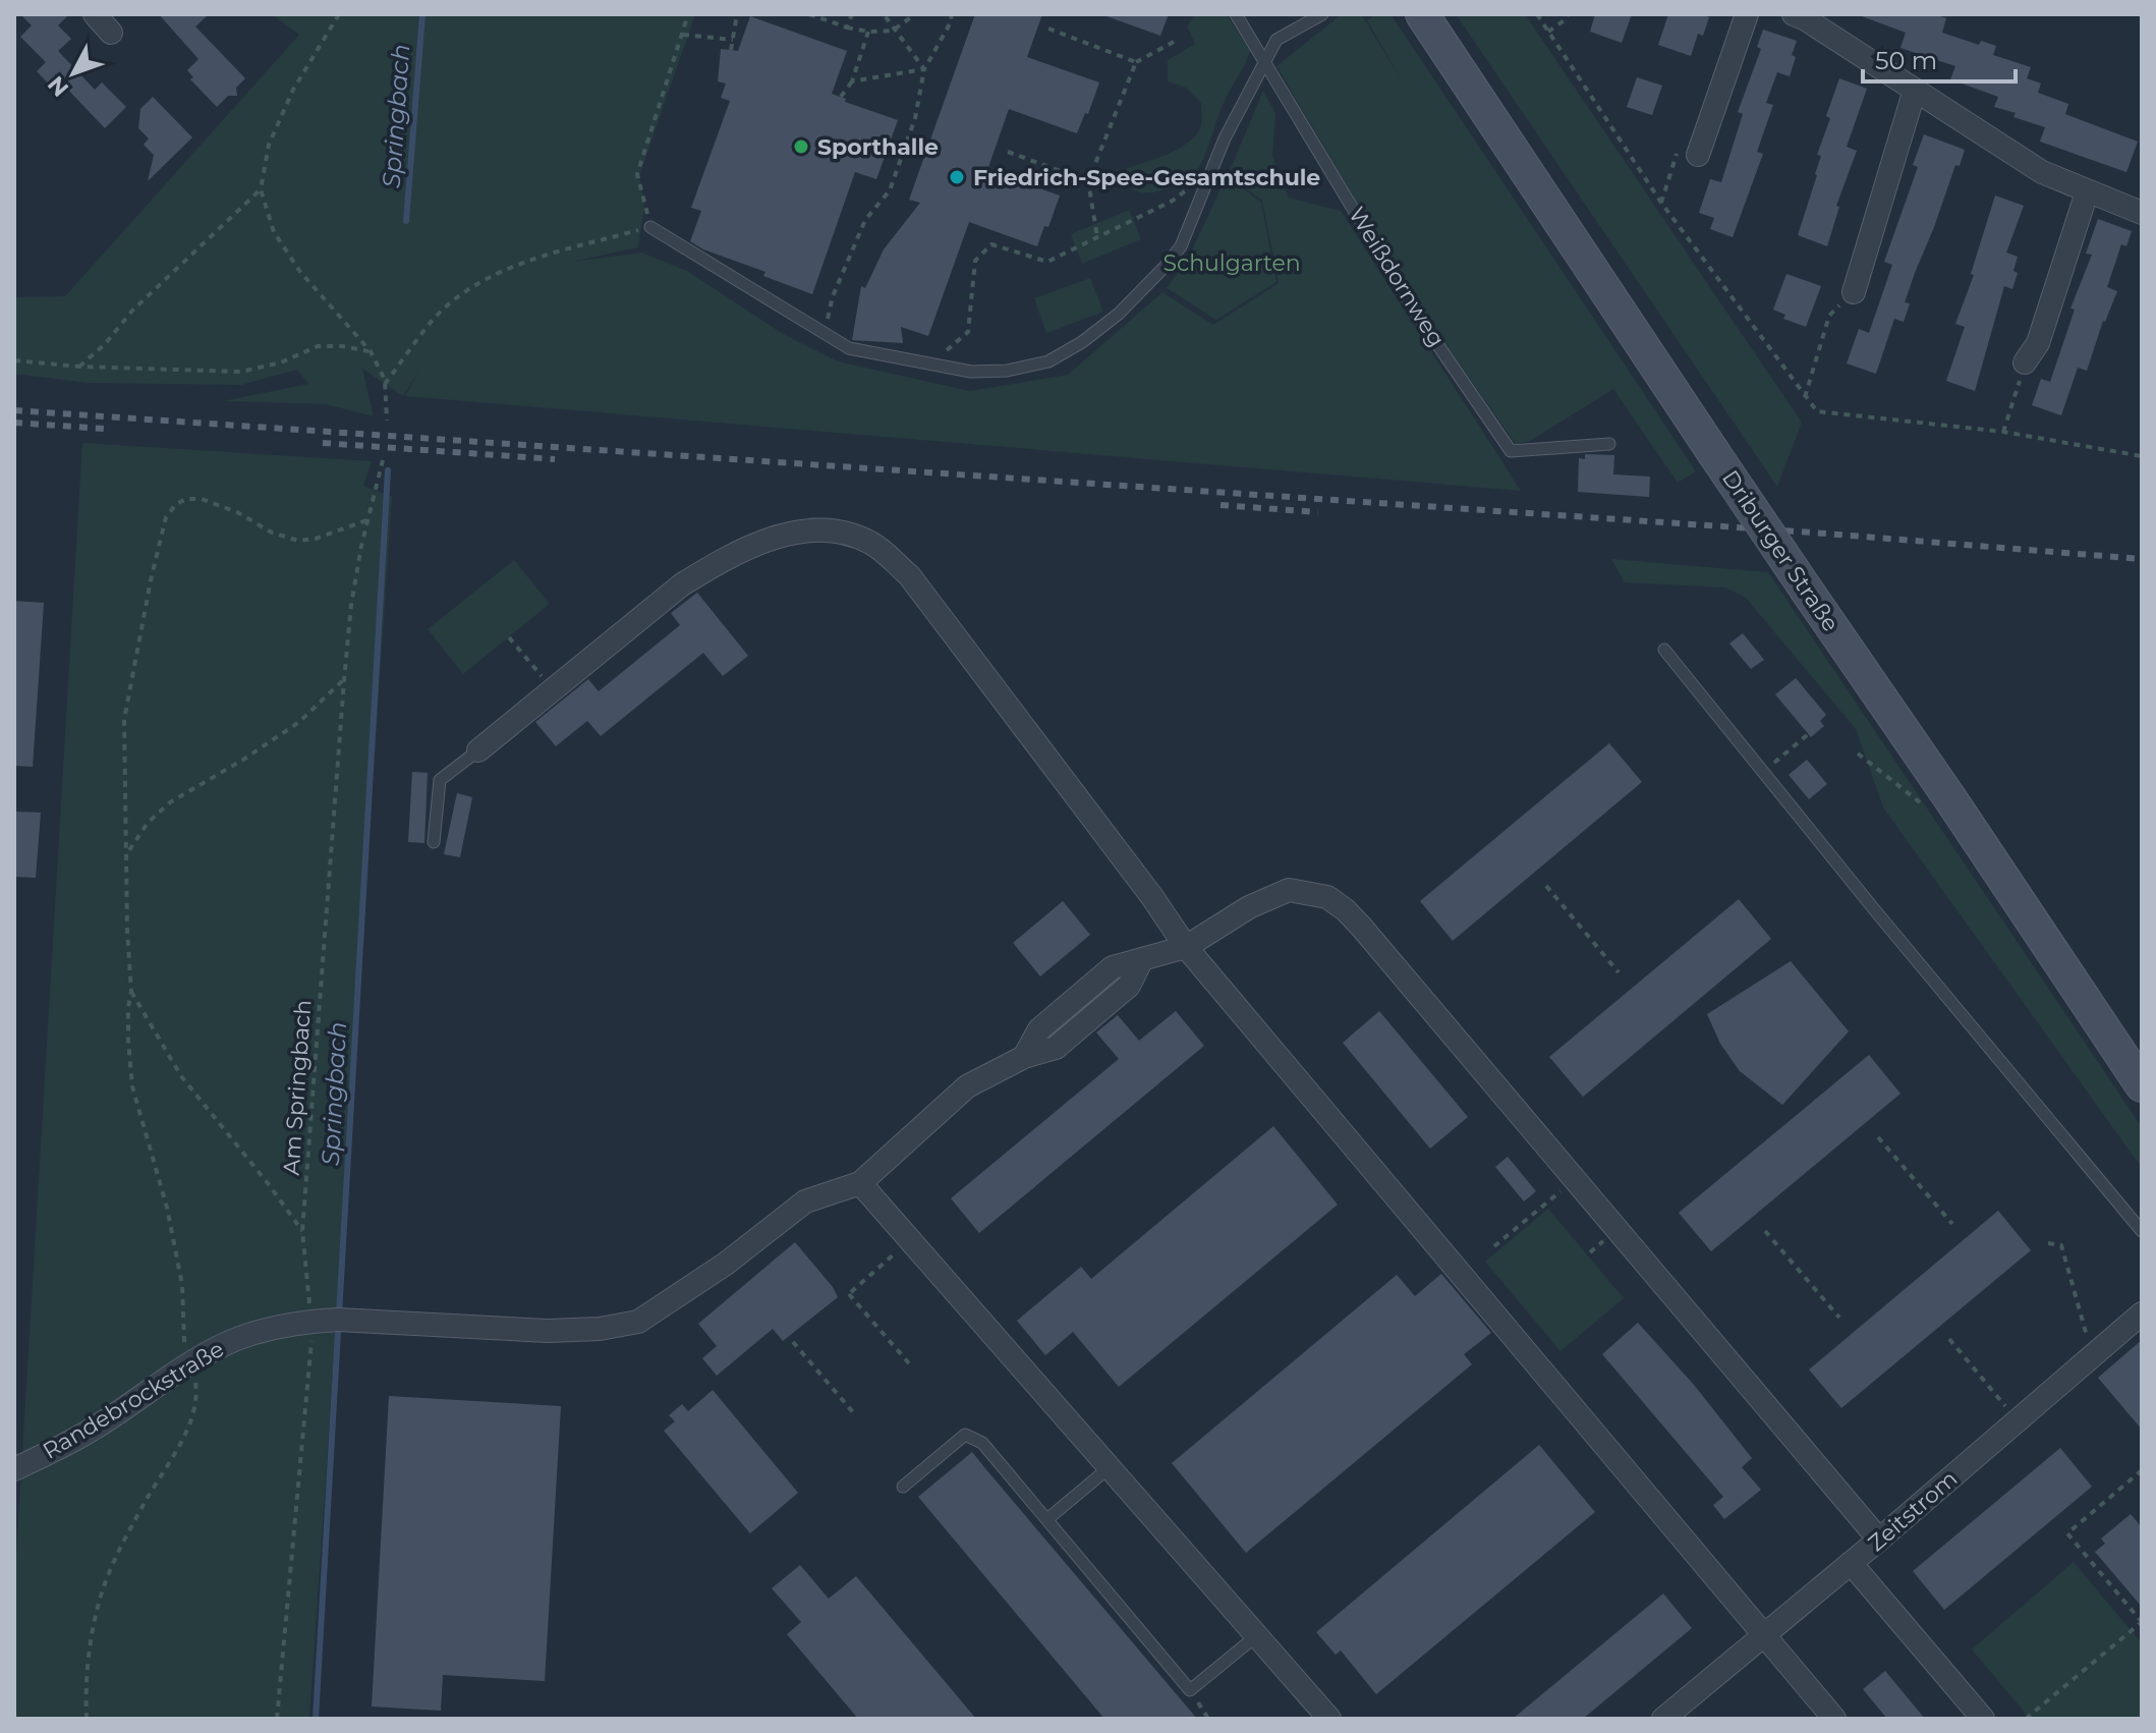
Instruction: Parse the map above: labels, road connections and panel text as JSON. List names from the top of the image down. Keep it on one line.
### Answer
{"streets":{"main road":["Driburger Straße"],"street":["Randebrockstraße","Zeitstrom"],"lane":["Weißdornweg"],"path":["Am Springbach"]},"crossings":[["Am Springbach","Randebrockstraße"]],"water":["Springbach"],"parks":["Schulgarten"],"places":["Sporthalle","Friedrich-Spee-Gesamtschule"],"scale_bar":"50 m","north":"bottom left"}
